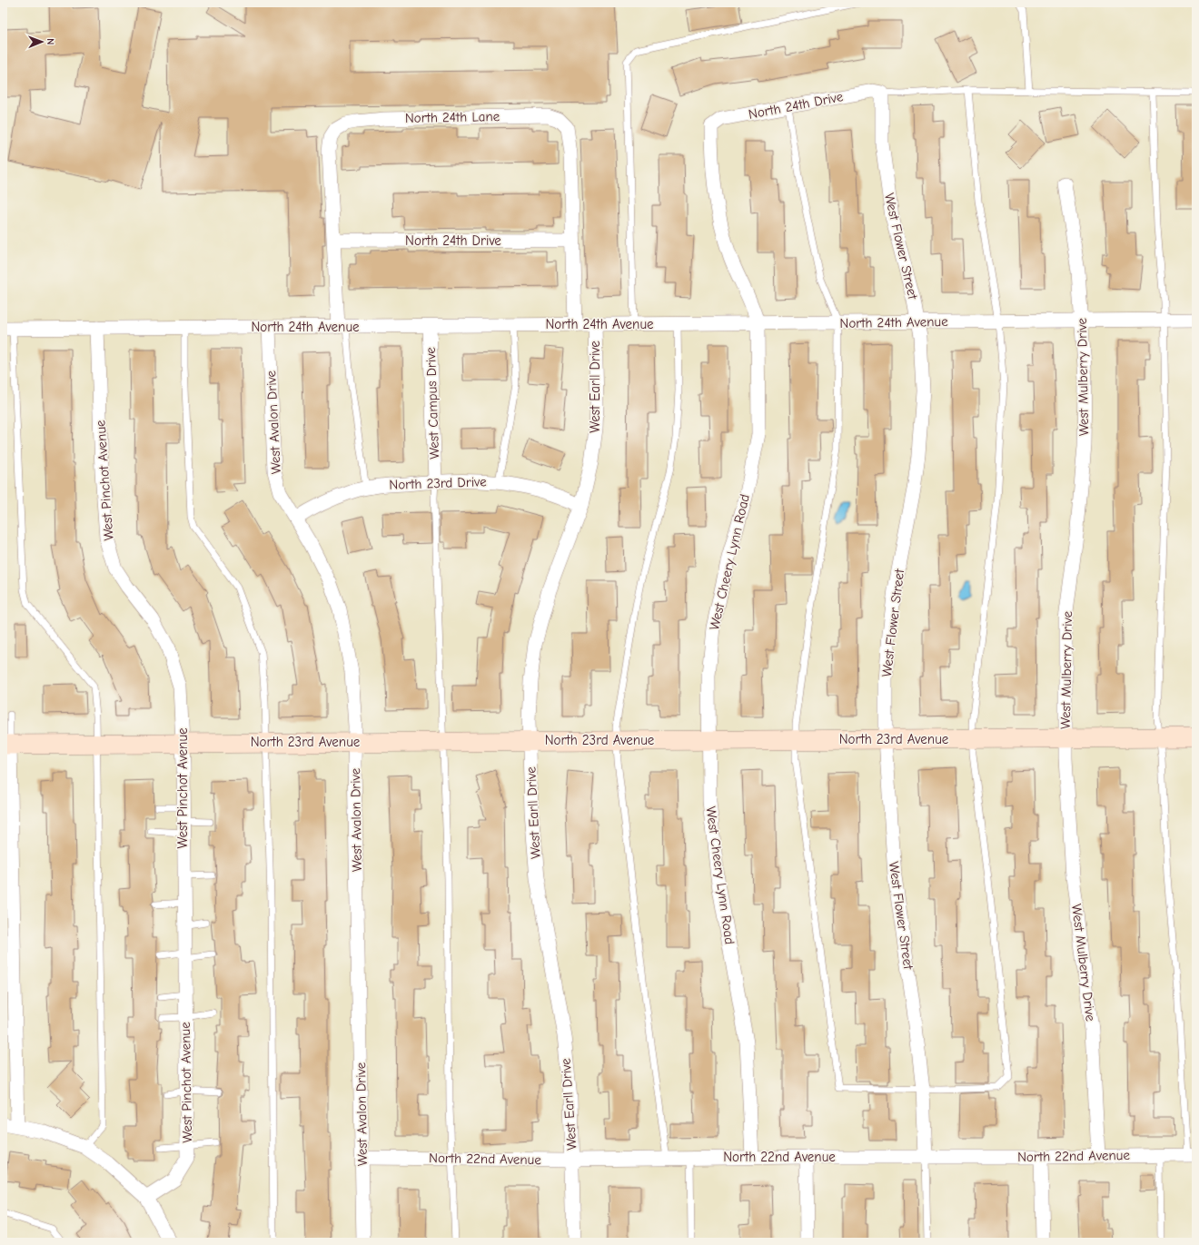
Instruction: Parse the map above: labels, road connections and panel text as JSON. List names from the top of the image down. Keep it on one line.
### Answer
{"streets":{"street":["North 24th Drive","North 24th Lane","West Flower Street","North 24th Avenue","West Mulberry Drive","West Earll Drive","West Campus Drive","West Avalon Drive","West Pinchot Avenue","North 23rd Drive","West Cheery Lynn Road","North 23rd Avenue","North 22nd Avenue"]},"crossings":[["North 24th Drive","North 24th Lane"],["North 24th Drive","West Flower Street"],["North 24th Drive","West Earll Drive"],["North 24th Drive","West Cheery Lynn Road"],["North 24th Lane","West Earll Drive"],["West Flower Street","North 24th Avenue"],["West Flower Street","North 23rd Avenue"],["West Flower Street","North 22nd Avenue"],["North 24th Avenue","West Mulberry Drive"],["North 24th Avenue","West Earll Drive"],["North 24th Avenue","West Campus Drive"],["North 24th Avenue","West Avalon Drive"],["North 24th Avenue","West Pinchot Avenue"],["North 24th Avenue","West Cheery Lynn Road"],["West Mulberry Drive","North 23rd Avenue"],["West Mulberry Drive","North 22nd Avenue"],["West Earll Drive","North 23rd Drive"],["West Earll Drive","North 23rd Avenue"],["West Earll Drive","North 22nd Avenue"],["West Campus Drive","North 23rd Drive"],["West Avalon Drive","North 23rd Drive"],["West Avalon Drive","North 23rd Avenue"],["West Avalon Drive","North 22nd Avenue"],["West Pinchot Avenue","North 23rd Avenue"],["West Cheery Lynn Road","North 23rd Avenue"],["West Cheery Lynn Road","North 22nd Avenue"]],"north":"right"}
